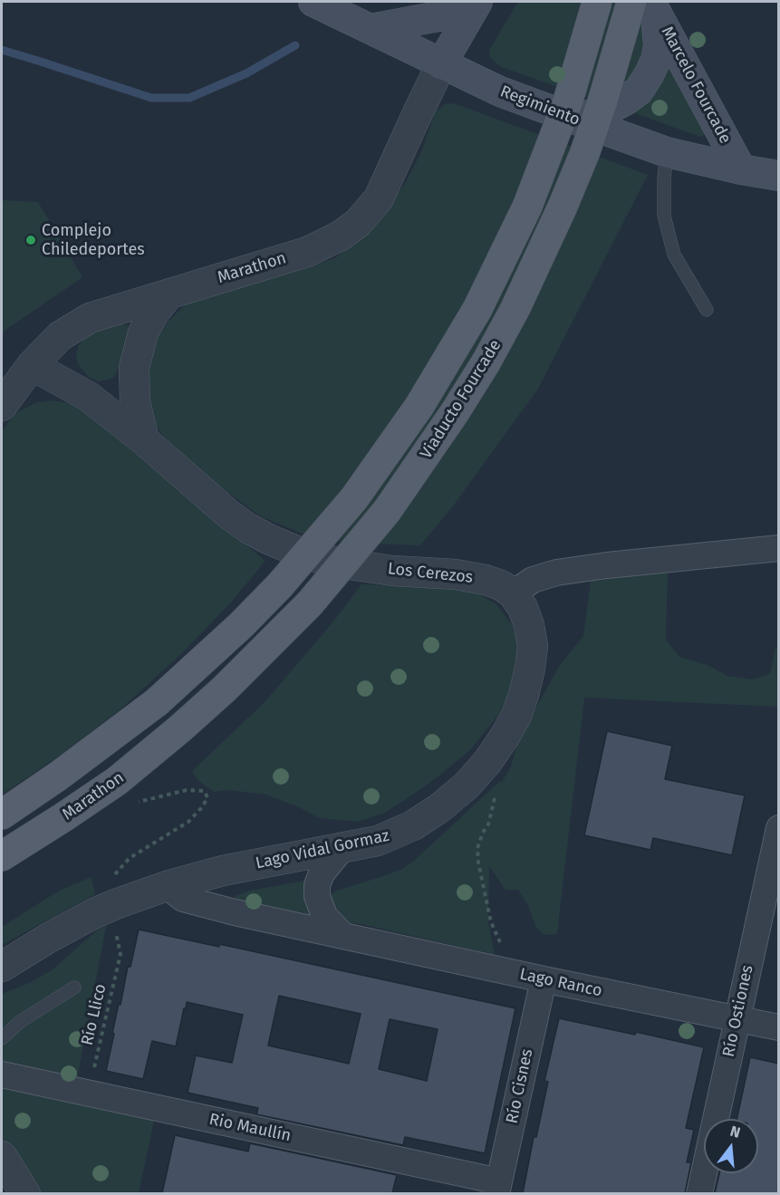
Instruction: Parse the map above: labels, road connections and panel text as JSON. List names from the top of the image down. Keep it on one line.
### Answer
{"streets":{"main road":["Marcelo Fourcade","Regimiento","Marathon","Viaducto Fourcade"],"street":["Los Cerezos","Lago Vidal Gormaz","Lago Ranco","Río Ostiones","Río Cisnes","Rio Maullín"],"path":["Río Llico"]},"crossings":[["Marcelo Fourcade","Regimiento"],["Marcelo Fourcade","Viaducto Fourcade"],["Regimiento","Marathon"],["Marathon","Viaducto Fourcade"],["Marathon","Los Cerezos"],["Los Cerezos","Lago Vidal Gormaz"],["Lago Vidal Gormaz","Lago Ranco"],["Lago Ranco","Río Ostiones"],["Lago Ranco","Río Cisnes"],["Río Llico","Rio Maullín"],["Río Cisnes","Rio Maullín"]],"places":["Complejo Chiledeportes"],"north":"top"}
